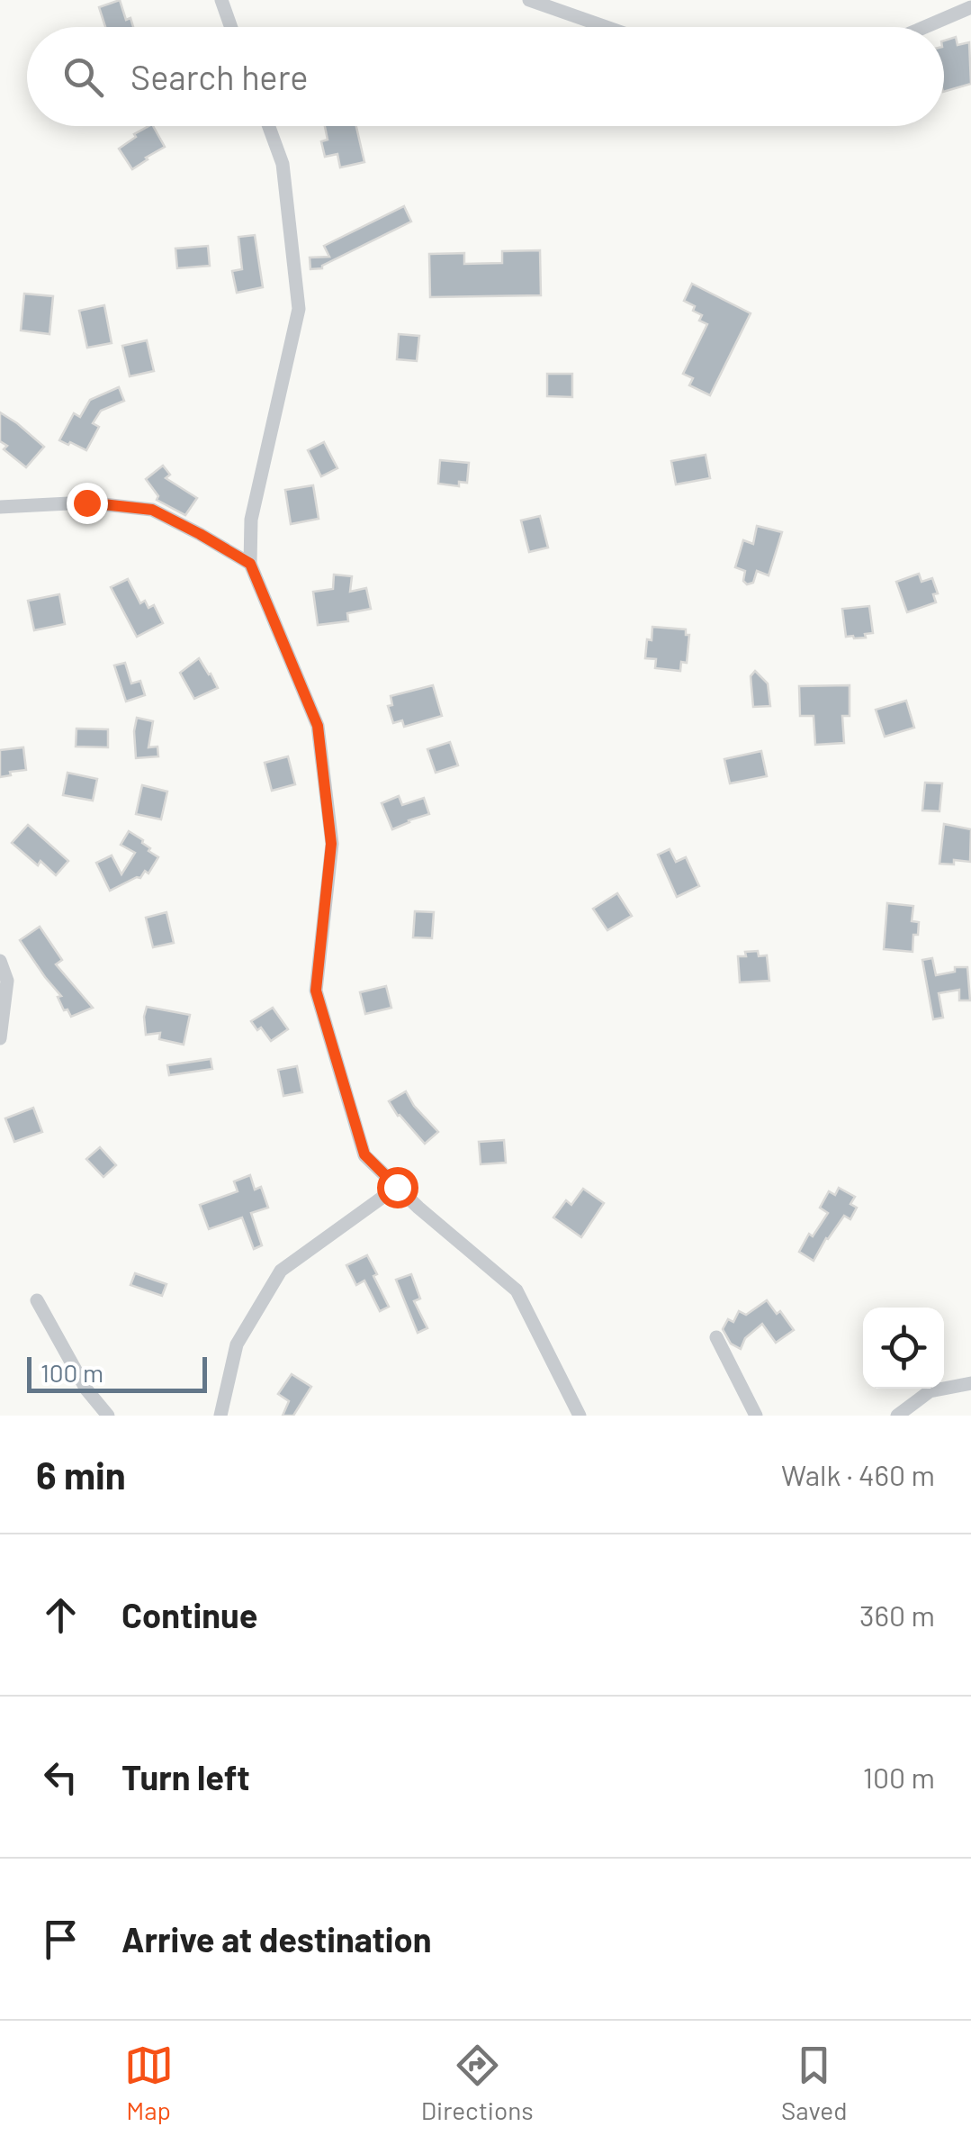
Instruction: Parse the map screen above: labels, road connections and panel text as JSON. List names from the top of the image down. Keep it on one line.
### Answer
{"scale_bar":"100 m","page":{"search":"Search here","scale":"100 m","heading":["6 min","Walk · 460 m"],"list":[["Continue","360 m"],["Turn left","100 m"],"Arrive at destination"],"nav":["Map","Directions","Saved"]}}
